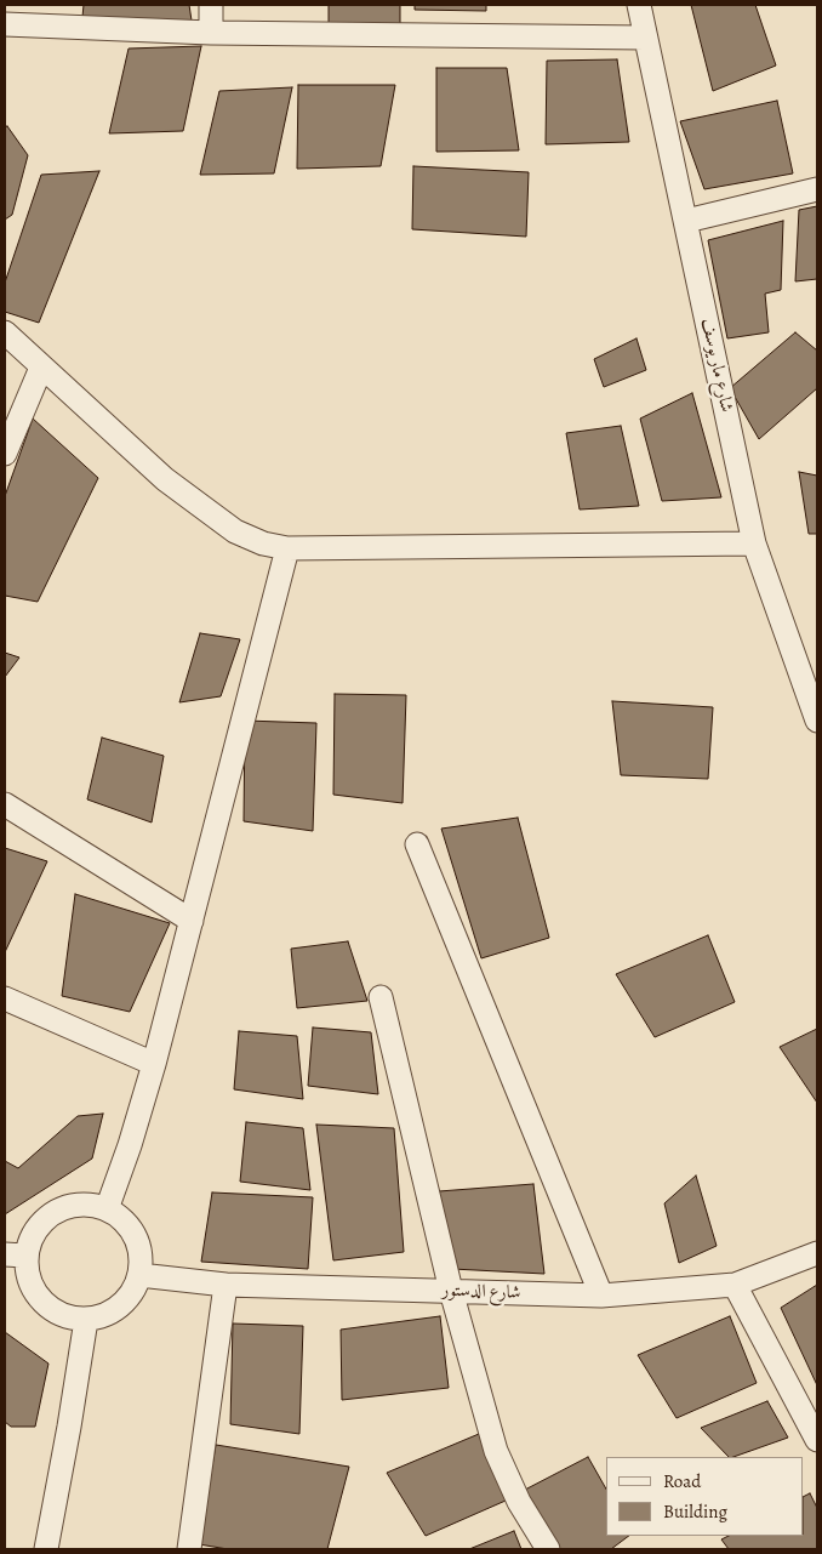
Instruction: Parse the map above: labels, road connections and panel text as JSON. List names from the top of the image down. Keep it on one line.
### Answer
{"streets":{"street":["شارع مار يوسف","شارع الدستور"]},"legend":["Road","Building"]}
